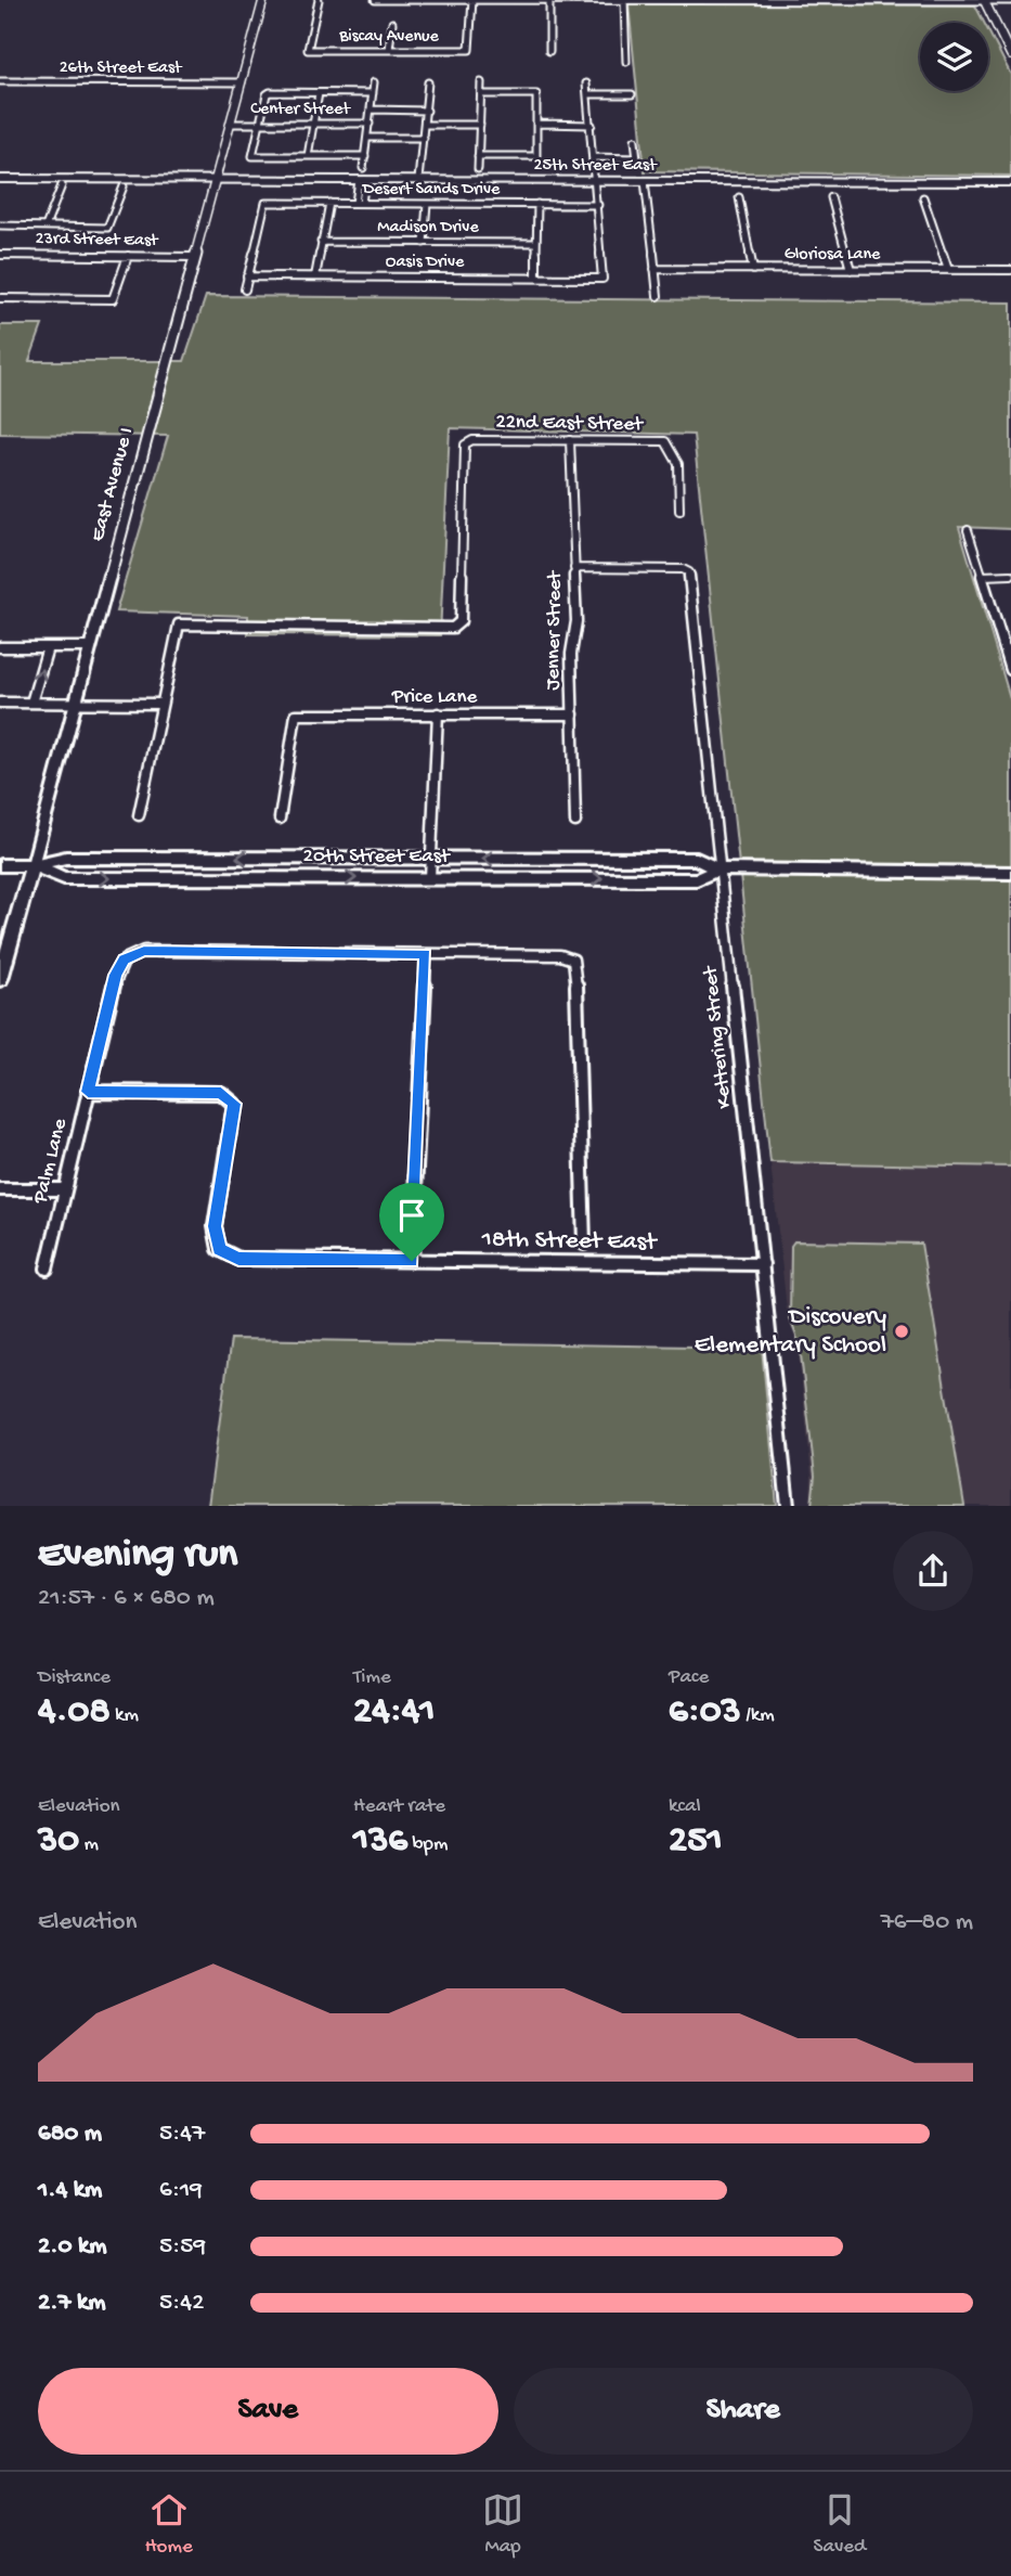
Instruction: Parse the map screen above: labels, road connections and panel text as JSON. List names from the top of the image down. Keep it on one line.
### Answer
{"streets":{"main road":["East Avenue I","20th Street East"],"street":["Biscay Avenue","26th Street East","Center Street","25th Street East","Desert Sands Drive","Madison Drive","23rd Street East","Gloriosa Lane","Oasis Drive","22nd East Street","Jenner Street","Price Lane","Kettering Street","Palm Lane","18th Street East"]},"crossings":[["26th Street East","East Avenue I"],["Center Street","East Avenue I"],["25th Street East","East Avenue I"],["Desert Sands Drive","Oasis Drive"],["23rd Street East","East Avenue I"],["22nd East Street","Jenner Street"],["East Avenue I","20th Street East"],["Jenner Street","Price Lane"],["Jenner Street","Kettering Street"],["20th Street East","Kettering Street"],["Kettering Street","18th Street East"],["Palm Lane","18th Street East"]],"places":["Discovery Elementary School"],"page":{"heading":["Evening run","21:57 · 6 × 680 m"],"stats":[["Distance","4.08 km"],["Time","24:41"],["Pace","6:03 /km"],["Elevation","30 m"],["Heart rate","136 bpm"],["kcal","251"]],"chart":["Elevation","76–80 m"],"list":[{"name":"680 m","note":"5:47"},{"name":"1.4 km","note":"6:19"},{"name":"2.0 km","note":"5:59"},{"name":"2.7 km","note":"5:42"}],"buttons":["Save","Share"],"tabs":["Home","Map","Saved"]}}
